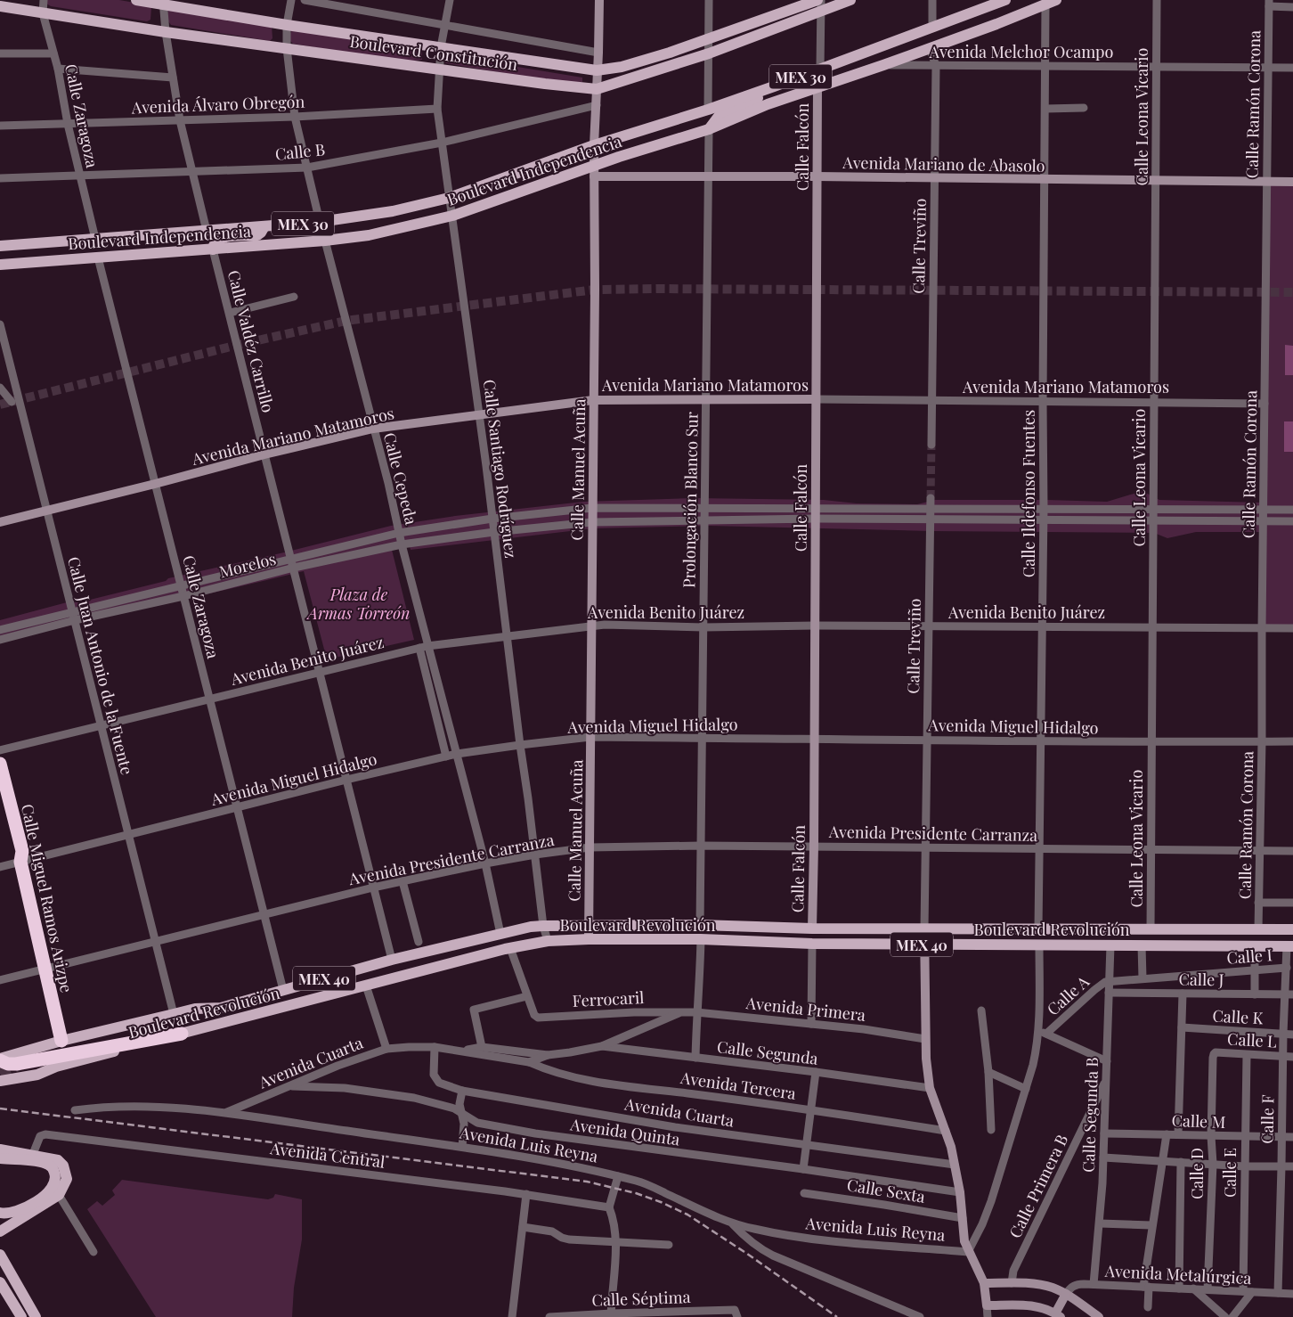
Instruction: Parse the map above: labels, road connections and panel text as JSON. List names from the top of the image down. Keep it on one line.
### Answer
{"streets":{"highway":["Calle Miguel Ramos Arizpe","MEX 40"],"main road":["Boulevard Constitución","MEX 30","Boulevard Independencia","Boulevard Revolución"],"street":["Avenida Melchor Ocampo","Avenida Álvaro Obregón","Calle Ramón Corona","Calle Zaragoza","Calle Leona Vicario","Calle Falcón","Calle B","Avenida Mariano de Abasolo","Calle Treviño","Calle Valdéz Carrillo","Avenida Mariano Matamoros","Calle Santiago Rodríguez","Calle Manuel Acuña","Calle Cepeda","Calle Ildefonso Fuentes","Prolongación Blanco Sur","Morelos","Avenida Benito Juárez","Calle Juan Antonio de la Fuente","Avenida Miguel Hidalgo","Avenida Presidente Carranza","Calle I","Calle J","Calle A","Ferrocaril","Avenida Primera","Calle K","Calle L","Calle Segunda","Avenida Cuarta","Avenida Tercera","Calle Segunda B","Calle F","Calle M","Avenida Quinta","Avenida Luis Reyna","Avenida Central","Calle E","Calle D","Calle Primera B","Calle Sexta","Avenida Metalúrgica","Calle Séptima"]},"crossings":[["Avenida Melchor Ocampo","Calle Ramón Corona"],["Avenida Melchor Ocampo","Calle Leona Vicario"],["Avenida Melchor Ocampo","Boulevard Independencia"],["Avenida Melchor Ocampo","Calle Treviño"],["Avenida Melchor Ocampo","Calle Ildefonso Fuentes"],["Boulevard Constitución","Calle Zaragoza"],["Boulevard Constitución","Calle Santiago Rodríguez"],["Boulevard Constitución","Calle Manuel Acuña"],["Avenida Álvaro Obregón","Calle Zaragoza"],["Avenida Álvaro Obregón","Calle Santiago Rodríguez"],["Calle Ramón Corona","Avenida Mariano de Abasolo"],["Calle Ramón Corona","Avenida Mariano Matamoros"],["Calle Ramón Corona","Morelos"],["Calle Ramón Corona","Avenida Benito Juárez"],["Calle Ramón Corona","Avenida Miguel Hidalgo"],["Calle Ramón Corona","Avenida Presidente Carranza"],["Calle Ramón Corona","MEX 40"],["Calle Zaragoza","Calle B"],["Calle Zaragoza","Boulevard Independencia"],["Calle Zaragoza","Avenida Mariano Matamoros"],["Calle Zaragoza","Morelos"],["Calle Zaragoza","Avenida Benito Juárez"],["Calle Zaragoza","Avenida Miguel Hidalgo"],["Calle Zaragoza","Avenida Presidente Carranza"],["Calle Zaragoza","MEX 40"],["Calle Leona Vicario","Avenida Mariano de Abasolo"],["Calle Leona Vicario","Avenida Mariano Matamoros"],["Calle Leona Vicario","Morelos"],["Calle Leona Vicario","Avenida Benito Juárez"],["Calle Leona Vicario","Avenida Miguel Hidalgo"],["Calle Leona Vicario","Avenida Presidente Carranza"],["Calle Leona Vicario","MEX 40"],["Calle Falcón","Avenida Mariano de Abasolo"],["Calle Falcón","Boulevard Independencia"],["Calle Falcón","Avenida Mariano Matamoros"],["Calle Falcón","Morelos"],["Calle Falcón","Avenida Benito Juárez"],["Calle Falcón","Avenida Miguel Hidalgo"],["Calle Falcón","Avenida Presidente Carranza"],["Calle Falcón","MEX 40"],["Calle B","Calle Santiago Rodríguez"],["Calle B","Calle Manuel Acuña"],["Avenida Mariano de Abasolo","Boulevard Independencia"],["Avenida Mariano de Abasolo","Calle Treviño"],["Avenida Mariano de Abasolo","Calle Manuel Acuña"],["Avenida Mariano de Abasolo","Calle Ildefonso Fuentes"],["Avenida Mariano de Abasolo","Prolongación Blanco Sur"],["Boulevard Independencia","Calle Treviño"],["Boulevard Independencia","Calle Valdéz Carrillo"],["Boulevard Independencia","Calle Santiago Rodríguez"],["Boulevard Independencia","Calle Manuel Acuña"],["Boulevard Independencia","Calle Cepeda"],["Boulevard Independencia","Calle Ildefonso Fuentes"],["Boulevard Independencia","Prolongación Blanco Sur"],["Calle Treviño","Avenida Mariano Matamoros"],["Calle Treviño","Morelos"],["Calle Treviño","Avenida Benito Juárez"],["Calle Treviño","Avenida Miguel Hidalgo"],["Calle Treviño","Avenida Presidente Carranza"],["Calle Treviño","MEX 40"],["Calle Valdéz Carrillo","Avenida Mariano Matamoros"],["Calle Valdéz Carrillo","Morelos"],["Calle Valdéz Carrillo","Avenida Benito Juárez"],["Calle Valdéz Carrillo","Avenida Miguel Hidalgo"],["Calle Valdéz Carrillo","Avenida Presidente Carranza"],["Calle Valdéz Carrillo","MEX 40"],["Avenida Mariano Matamoros","Calle Santiago Rodríguez"],["Avenida Mariano Matamoros","Calle Manuel Acuña"],["Avenida Mariano Matamoros","Calle Cepeda"],["Avenida Mariano Matamoros","Calle Ildefonso Fuentes"],["Avenida Mariano Matamoros","Prolongación Blanco Sur"],["Avenida Mariano Matamoros","Calle Juan Antonio de la Fuente"],["Calle Santiago Rodríguez","Morelos"],["Calle Santiago Rodríguez","Avenida Benito Juárez"],["Calle Santiago Rodríguez","Avenida Miguel Hidalgo"],["Calle Santiago Rodríguez","Avenida Presidente Carranza"],["Calle Santiago Rodríguez","Boulevard Revolución"],["Calle Santiago Rodríguez","MEX 40"],["Calle Manuel Acuña","Morelos"],["Calle Manuel Acuña","Avenida Benito Juárez"],["Calle Manuel Acuña","Avenida Miguel Hidalgo"],["Calle Manuel Acuña","Avenida Presidente Carranza"],["Calle Manuel Acuña","Boulevard Revolución"],["Calle Manuel Acuña","MEX 40"],["Calle Cepeda","Morelos"],["Calle Cepeda","Avenida Benito Juárez"],["Calle Cepeda","Avenida Miguel Hidalgo"],["Calle Ildefonso Fuentes","Morelos"],["Calle Ildefonso Fuentes","Avenida Benito Juárez"],["Calle Ildefonso Fuentes","Avenida Miguel Hidalgo"],["Calle Ildefonso Fuentes","Avenida Presidente Carranza"],["Calle Ildefonso Fuentes","MEX 40"],["Prolongación Blanco Sur","Morelos"],["Prolongación Blanco Sur","Avenida Benito Juárez"],["Prolongación Blanco Sur","Avenida Miguel Hidalgo"],["Prolongación Blanco Sur","Avenida Presidente Carranza"],["Prolongación Blanco Sur","MEX 40"],["Morelos","Calle Juan Antonio de la Fuente"],["Avenida Benito Juárez","Calle Juan Antonio de la Fuente"],["Calle Juan Antonio de la Fuente","Avenida Miguel Hidalgo"],["Calle Juan Antonio de la Fuente","Avenida Presidente Carranza"],["Calle Juan Antonio de la Fuente","MEX 40"],["Avenida Miguel Hidalgo","Calle Miguel Ramos Arizpe"],["Avenida Presidente Carranza","Calle Miguel Ramos Arizpe"],["Calle Miguel Ramos Arizpe","MEX 40"],["Boulevard Revolución","MEX 40"],["Boulevard Revolución","Calle Segunda B"],["Boulevard Revolución","Calle F"],["Calle I","Calle A"],["Calle I","Calle Segunda B"],["Calle I","Calle F"],["Calle J","Calle Segunda B"],["Calle J","Calle F"],["Calle A","Calle Segunda B"],["Ferrocaril","Avenida Primera"],["Ferrocaril","Avenida Cuarta"],["Avenida Primera","Avenida Cuarta"],["Calle K","Calle F"],["Calle L","Calle F"],["Calle L","Calle E"],["Calle L","Calle D"],["Calle Segunda","Avenida Cuarta"],["Avenida Cuarta","Avenida Tercera"],["Avenida Cuarta","Avenida Quinta"],["Avenida Cuarta","Avenida Luis Reyna"],["Calle Segunda B","Calle M"],["Calle Segunda B","Calle Primera B"],["Calle Segunda B","Avenida Metalúrgica"],["Calle F","Calle M"],["Calle F","Avenida Metalúrgica"],["Calle M","Calle E"],["Calle M","Calle D"],["Calle E","Avenida Metalúrgica"],["Calle D","Avenida Metalúrgica"]],"parks":["Plaza de Armas Torreón"]}
